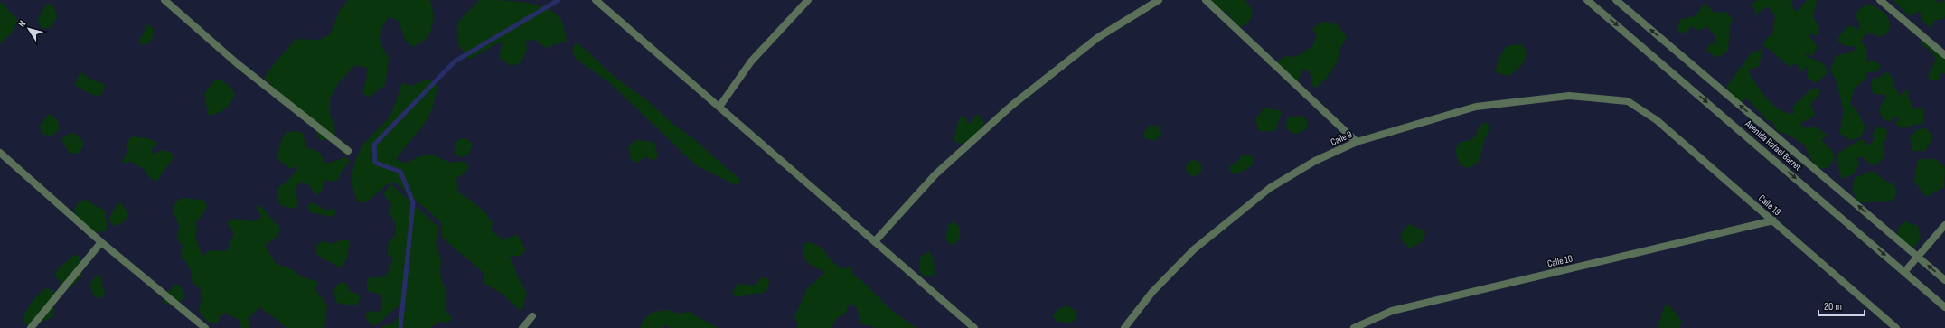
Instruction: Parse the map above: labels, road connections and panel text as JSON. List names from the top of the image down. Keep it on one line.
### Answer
{"streets":{"street":["Calle 9","Avenida Rafael Barret","Calle 19","Calle 10"]},"crossings":[["Calle 9","Calle 19"],["Calle 19","Calle 10"]],"scale_bar":"20 m","north":"top left"}
